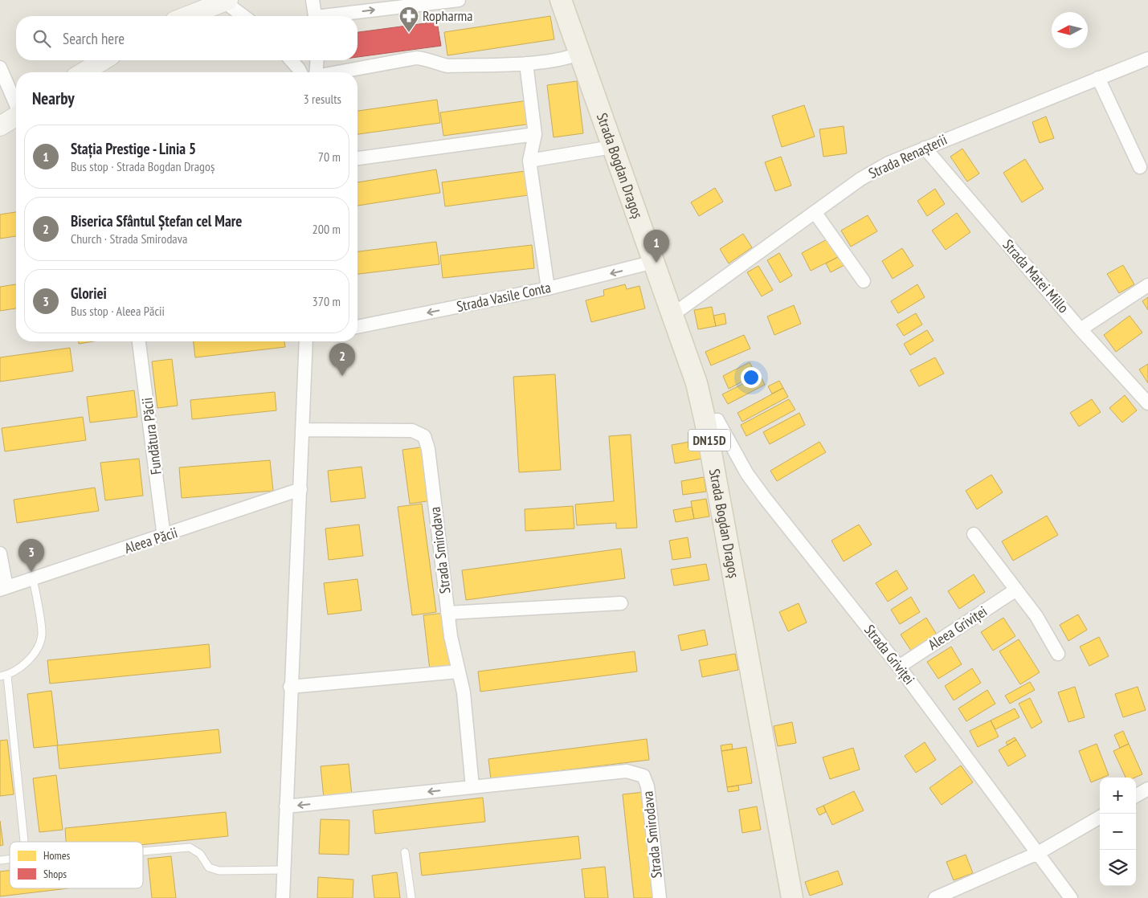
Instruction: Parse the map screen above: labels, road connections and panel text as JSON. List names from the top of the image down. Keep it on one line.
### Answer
{"streets":{"main road":["Strada Bogdan Dragoș","DN15D"],"street":["Strada Renașterii","Strada Matei Millo","Strada Vasile Conta","Fundătura Păcii","Aleea Păcii","Strada Smirodava","Aleea Griviței","Strada Griviței"]},"crossings":[["Strada Renașterii","Strada Bogdan Dragoș"],["Strada Renașterii","Strada Matei Millo"],["Strada Bogdan Dragoș","Strada Vasile Conta"],["Strada Bogdan Dragoș","Strada Griviței"],["Fundătura Păcii","Aleea Păcii"],["Aleea Griviței","Strada Griviței"]],"one_way":["Strada Vasile Conta"],"places":{"pharmacy":["Ropharma"]},"legend":["Homes","Shops"],"north":"left","page":{"search":"Search here","heading":["Nearby","3 results"],"list":[{"mark":"1","name":"Stația Prestige - Linia 5","note":"Bus stop · Strada Bogdan Dragoș","value":"70 m"},{"mark":"2","name":"Biserica Sfântul Ștefan cel Mare","note":"Church · Strada Smirodava","value":"200 m"},{"mark":"3","name":"Gloriei","note":"Bus stop · Aleea Păcii","value":"370 m"}],"pins":["1","2","3"],"map_buttons":["+","−"]}}
